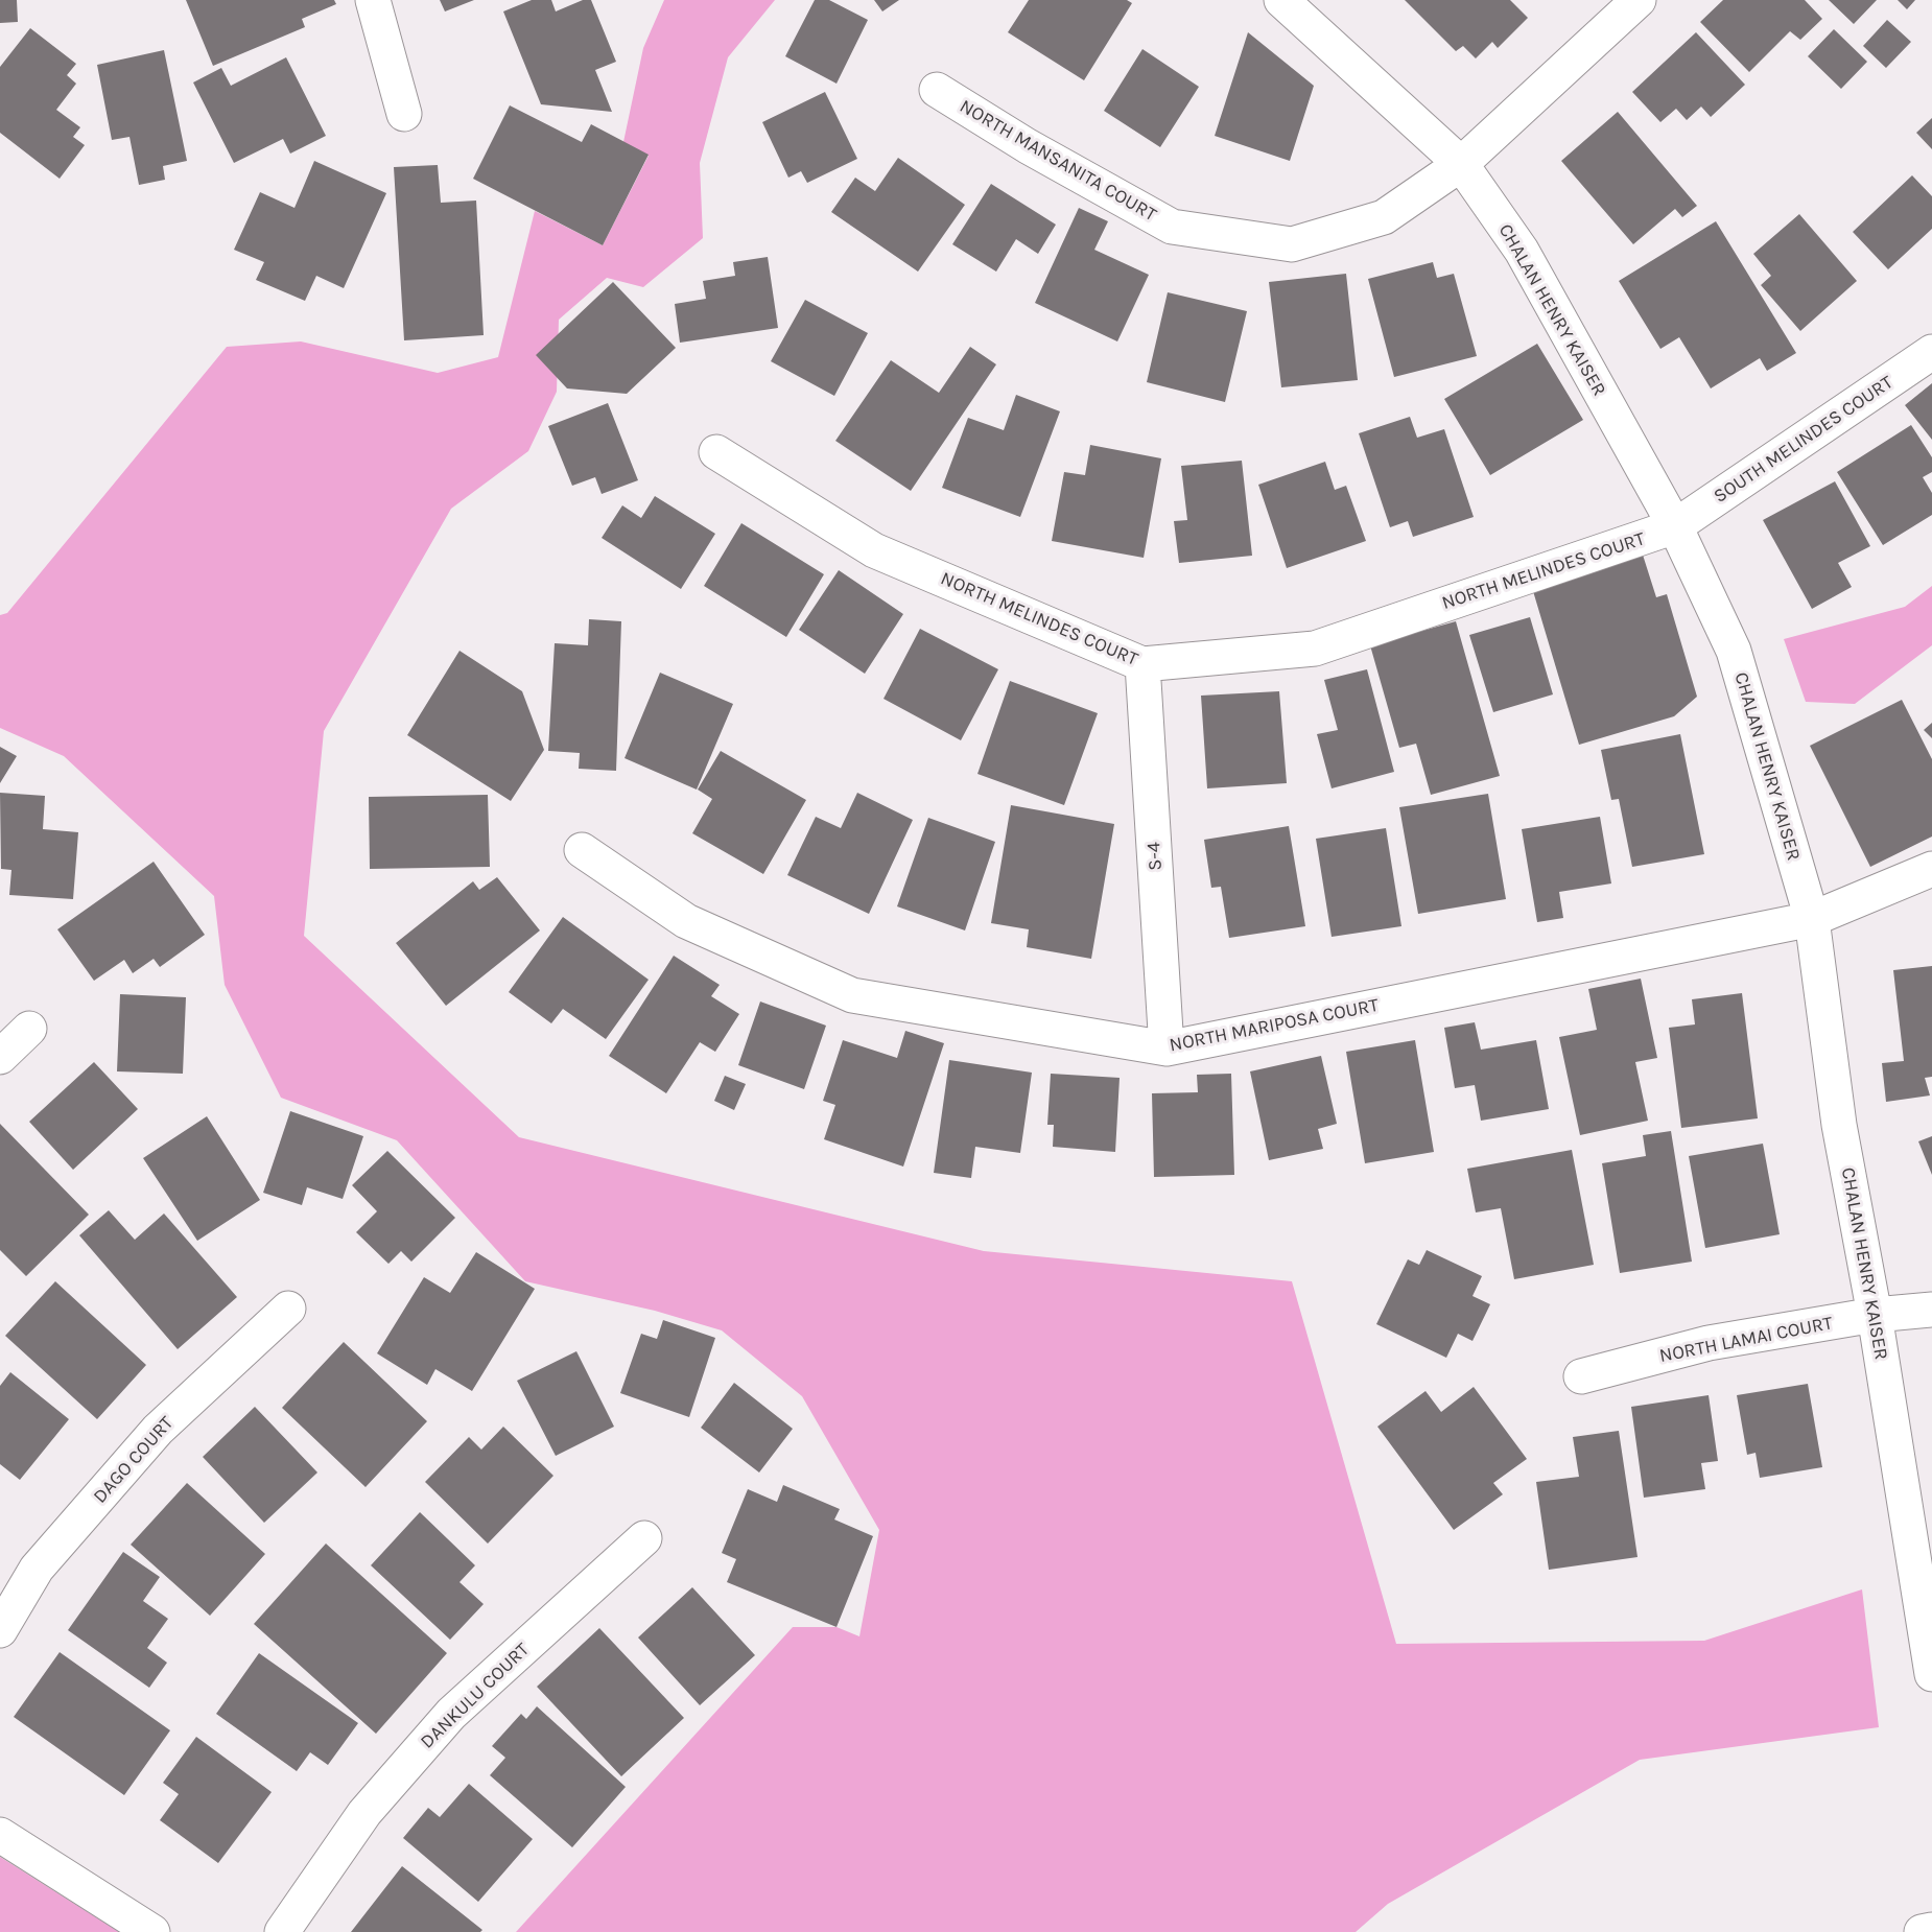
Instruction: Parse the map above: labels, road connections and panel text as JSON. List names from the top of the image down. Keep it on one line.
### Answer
{"streets":{"street":["NORTH MANSANITA COURT","CHALAN HENRY KAISER","SOUTH MELINDES COURT","NORTH MELINDES COURT","S-4","NORTH MARIPOSA COURT","NORTH LAMAI COURT","DAGO COURT","DANKULU COURT"]},"crossings":[["NORTH MANSANITA COURT","CHALAN HENRY KAISER"],["CHALAN HENRY KAISER","SOUTH MELINDES COURT"],["CHALAN HENRY KAISER","NORTH MELINDES COURT"],["CHALAN HENRY KAISER","NORTH MARIPOSA COURT"],["CHALAN HENRY KAISER","NORTH LAMAI COURT"],["SOUTH MELINDES COURT","NORTH MELINDES COURT"],["NORTH MELINDES COURT","S-4"],["S-4","NORTH MARIPOSA COURT"]]}
